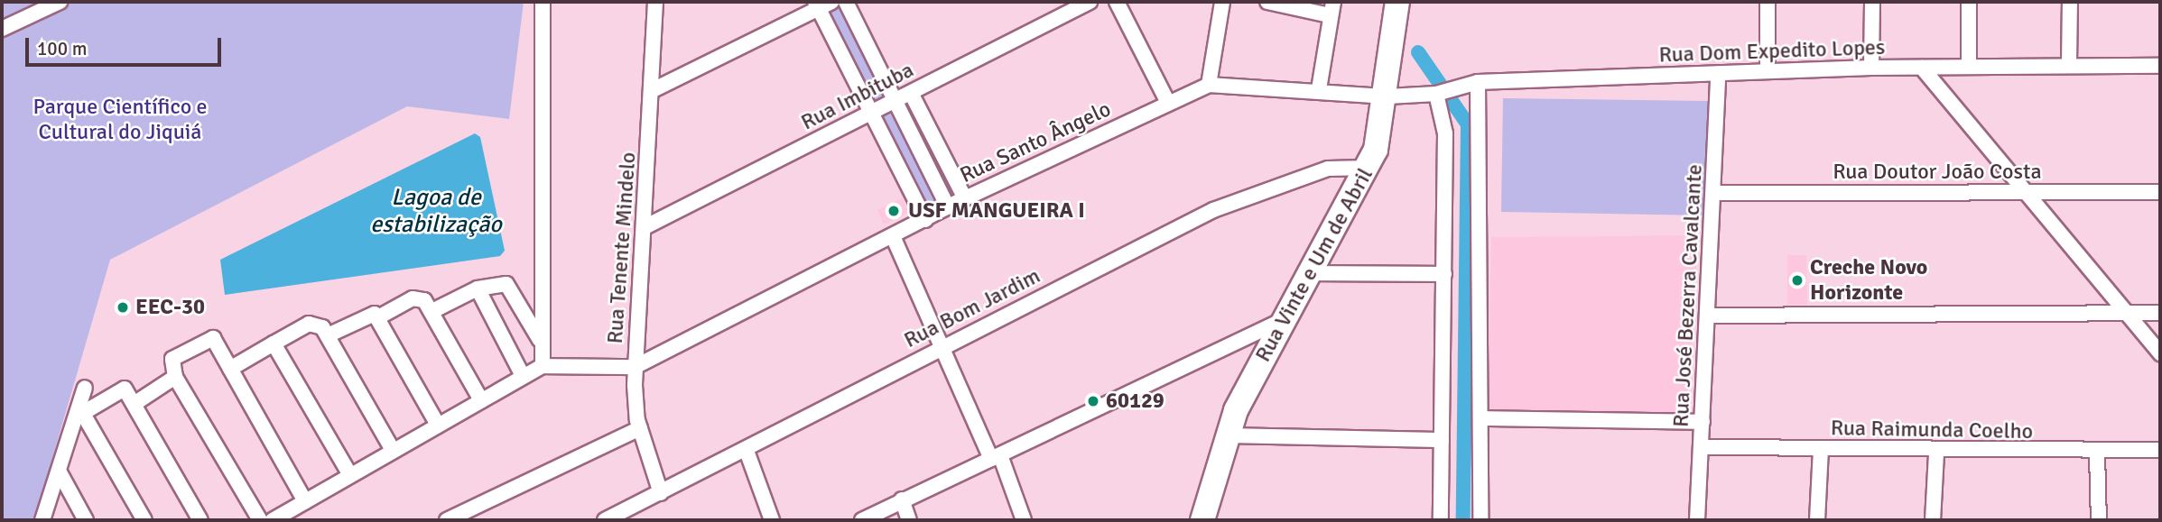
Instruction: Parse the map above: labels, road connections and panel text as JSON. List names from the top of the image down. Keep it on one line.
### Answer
{"streets":{"main road":["Rua Vinte e Um de Abril"],"street":["Rua Dom Expedito Lopes","Rua Imbituba","Rua Santo Ângelo","Rua Doutor João Costa","Rua Tenente Mindelo","Rua José Bezerra Cavalcante","Rua Bom Jardim","Rua Raimunda Coelho"]},"crossings":[["Rua Dom Expedito Lopes","Rua Santo Ângelo"],["Rua Dom Expedito Lopes","Rua Vinte e Um de Abril"],["Rua Dom Expedito Lopes","Rua José Bezerra Cavalcante"],["Rua Imbituba","Rua Tenente Mindelo"],["Rua Santo Ângelo","Rua Tenente Mindelo"],["Rua Santo Ângelo","Rua Vinte e Um de Abril"],["Rua Doutor João Costa","Rua José Bezerra Cavalcante"],["Rua Tenente Mindelo","Rua Bom Jardim"],["Rua Vinte e Um de Abril","Rua Bom Jardim"],["Rua José Bezerra Cavalcante","Rua Raimunda Coelho"]],"water":["Lagoa de estabilização"],"parks":["Parque Científico e Cultural do Jiquiá"],"places":["USF MANGUEIRA I","Creche Novo Horizonte","EEC-30","60129"],"scale_bar":"100 m"}
